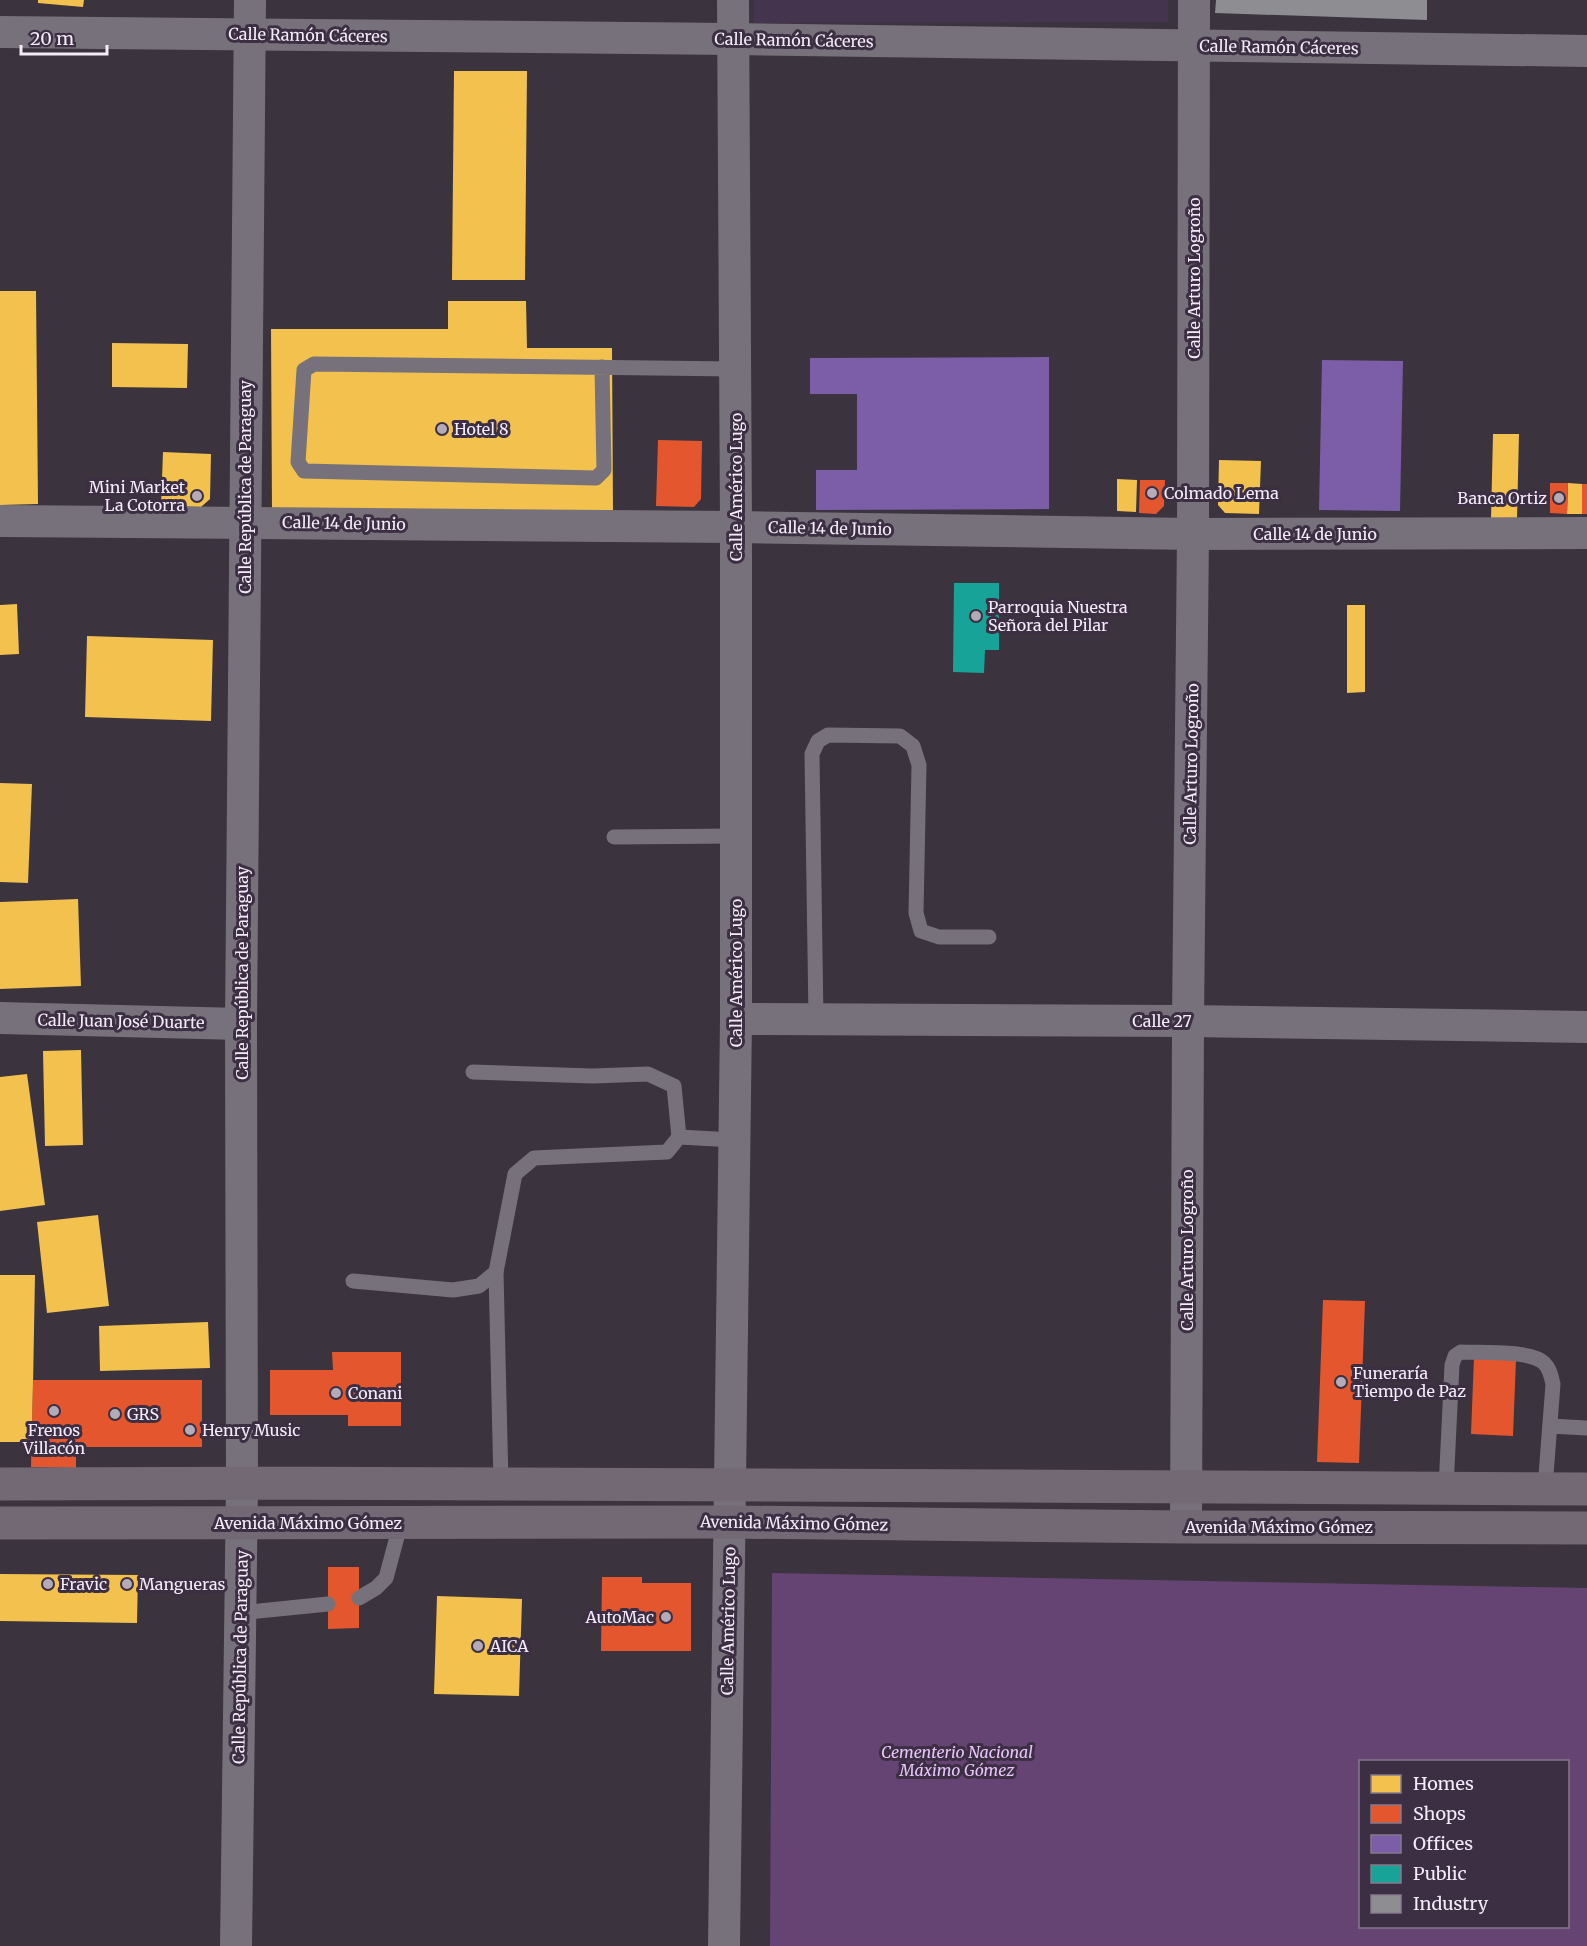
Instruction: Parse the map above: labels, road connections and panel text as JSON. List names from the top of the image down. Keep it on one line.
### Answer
{"streets":{"main road":["Avenida Máximo Gómez"],"street":["Calle Ramón Cáceres","Calle Arturo Logroño","Calle República de Paraguay","Calle Américo Lugo","Calle 14 de Junio","Calle Juan José Duarte","Calle 27"]},"crossings":[["Calle Ramón Cáceres","Calle Arturo Logroño"],["Calle Ramón Cáceres","Calle República de Paraguay"],["Calle Ramón Cáceres","Calle Américo Lugo"],["Calle Arturo Logroño","Calle 14 de Junio"],["Calle Arturo Logroño","Calle 27"],["Calle Arturo Logroño","Avenida Máximo Gómez"],["Calle República de Paraguay","Calle 14 de Junio"],["Calle República de Paraguay","Calle Juan José Duarte"],["Calle República de Paraguay","Avenida Máximo Gómez"],["Calle Américo Lugo","Calle 14 de Junio"],["Calle Américo Lugo","Calle 27"],["Calle Américo Lugo","Avenida Máximo Gómez"]],"parks":["Cementerio Nacional Máximo Gómez"],"places":["Hotel 8","Colmado Lema","Mini Market La Cotorra","Banca Ortiz","Parroquia Nuestra Señora del Pilar","Funeraría Tiempo de Paz","Conani","Frenos Villacón","GRS","Henry Music","Fravic","Mangueras","AutoMac","AICA"],"legend":["Homes","Shops","Offices","Public","Industry"],"scale_bar":"20 m"}
